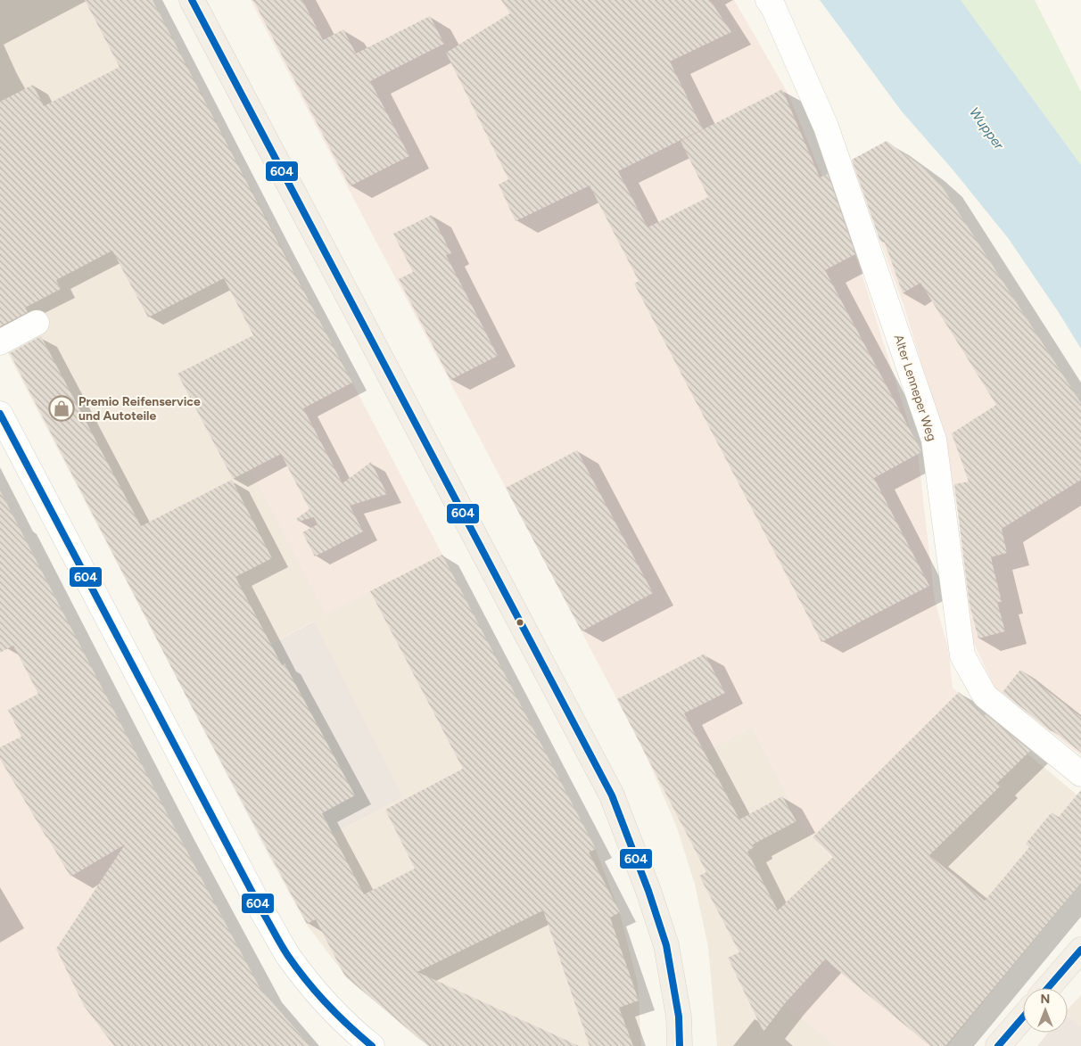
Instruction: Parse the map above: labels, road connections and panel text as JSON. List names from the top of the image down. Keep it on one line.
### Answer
{"streets":{"street":["Alter Lenneper Weg"]},"water":["Wupper"],"places":{"shop":["Premio Reifenservice und Autoteile"]},"lines":["transit line 604"],"north":"top"}
